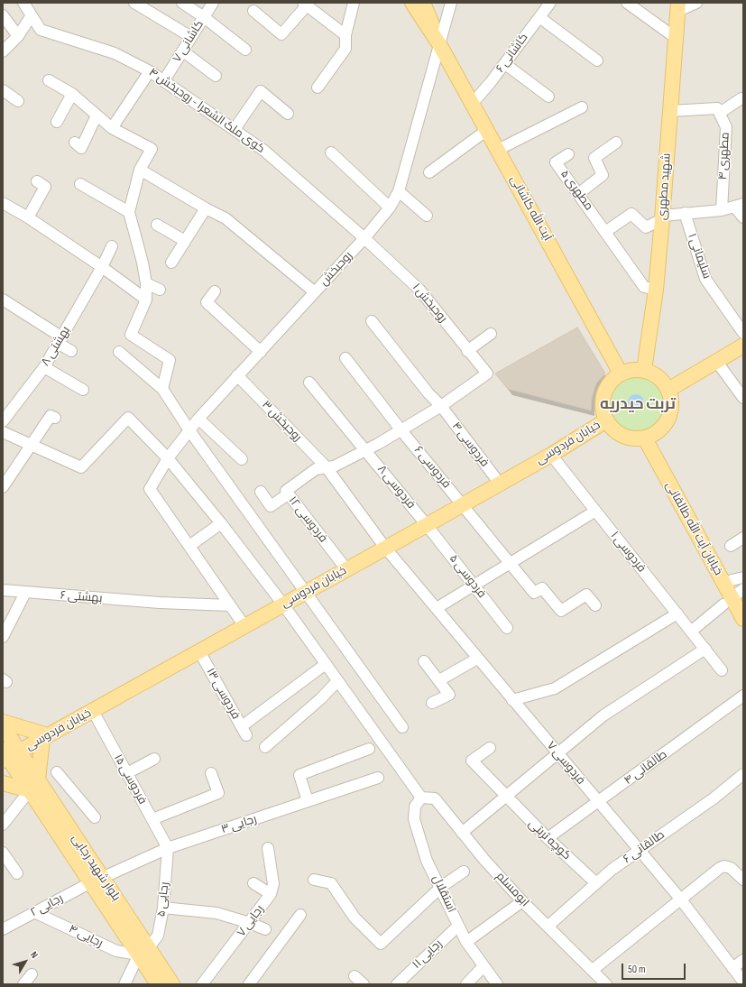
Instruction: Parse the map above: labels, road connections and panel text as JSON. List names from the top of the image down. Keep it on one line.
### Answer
{"streets":{"main road":["شهید مطهری","آیت الله کاشانی","خیابان فردوسی","خیابان آیت الله طالقانی","بلوار شهید رجایی"],"street":["کاشانی ۷","کاشانی ۶","کوی ملک الشعرا - روحبخش ۴","مطهری ۴","مطهری ۵","سلیمانی ۱","روحبخش","روحبخش ۱","بهشتی ۸","روحبخش ۳","فردوسی ۴","فردوسی ۶","فردوسی ۸","فردوسی ۱۲","فردوسی ۱","فردوسی ۵","بهشتی ۶","فردوسی ۱۳","فردوسی ۷","طالقانی ۴","فردوسی ۱۵","رجایی ۳","کوچه تربتی","طالقانی ۶","ابومسلم","استقلال","رجایی ۵","رجایی ۲","رجایی ۷","رجایی ۴","رجایی ۱۱"]},"crossings":[["کاشانی ۷","کوی ملک الشعرا - روحبخش ۴"],["کاشانی ۶","آیت الله کاشانی"],["کوی ملک الشعرا - روحبخش ۴","روحبخش"],["کوی ملک الشعرا - روحبخش ۴","روحبخش ۱"],["شهید مطهری","مطهری ۵"],["شهید مطهری","آیت الله کاشانی"],["شهید مطهری","خیابان فردوسی"],["شهید مطهری","خیابان آیت الله طالقانی"],["آیت الله کاشانی","روحبخش"],["آیت الله کاشانی","خیابان فردوسی"],["آیت الله کاشانی","خیابان آیت الله طالقانی"],["روحبخش","روحبخش ۱"],["روحبخش","روحبخش ۳"],["روحبخش ۱","فردوسی ۴"],["روحبخش ۳","خیابان فردوسی"],["روحبخش ۳","فردوسی ۱۲"],["روحبخش ۳","فردوسی ۷"],["خیابان فردوسی","فردوسی ۴"],["خیابان فردوسی","فردوسی ۶"],["خیابان فردوسی","فردوسی ۸"],["خیابان فردوسی","فردوسی ۱۲"],["خیابان فردوسی","خیابان آیت الله طالقانی"],["خیابان فردوسی","فردوسی ۱"],["خیابان فردوسی","فردوسی ۵"],["خیابان فردوسی","فردوسی ۱۳"],["خیابان فردوسی","فردوسی ۷"],["خیابان فردوسی","فردوسی ۱۵"],["خیابان فردوسی","بلوار شهید رجایی"],["فردوسی ۸","فردوسی ۵"],["فردوسی ۷","طالقانی ۴"],["فردوسی ۷","طالقانی ۶"],["طالقانی ۴","کوچه تربتی"],["فردوسی ۱۵","رجایی ۳"],["فردوسی ۱۵","رجایی ۵"],["رجایی ۳","بلوار شهید رجایی"],["رجایی ۳","رجایی ۵"],["رجایی ۳","رجایی ۲"],["کوچه تربتی","طالقانی ۶"],["طالقانی ۶","ابومسلم"],["بلوار شهید رجایی","رجایی ۵"],["بلوار شهید رجایی","رجایی ۲"],["بلوار شهید رجایی","رجایی ۴"],["ابومسلم","استقلال"],["استقلال","رجایی ۱۱"],["رجایی ۵","رجایی ۴"],["رجایی ۲","رجایی ۴"]],"districts":["تربت حیدریه"],"scale_bar":"50 m","north":"top right"}
